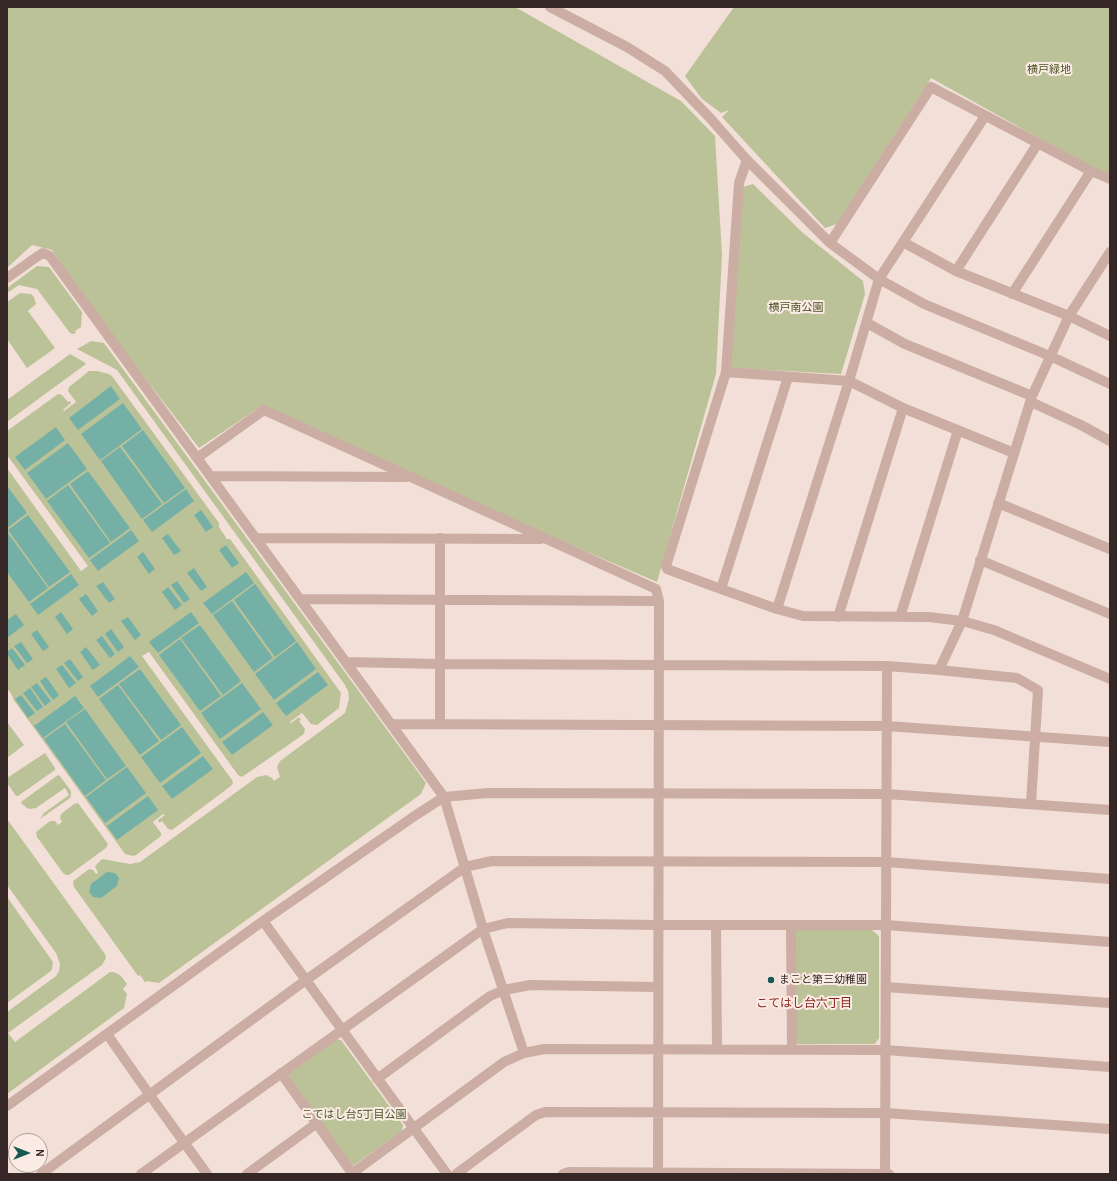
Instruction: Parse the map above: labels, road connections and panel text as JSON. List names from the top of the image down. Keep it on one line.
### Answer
{"districts":["こてはし台六丁目"],"parks":["横戸緑地","横戸南公園","こてはし台5丁目公園"],"places":["まこと第三幼稚園"],"north":"right"}
